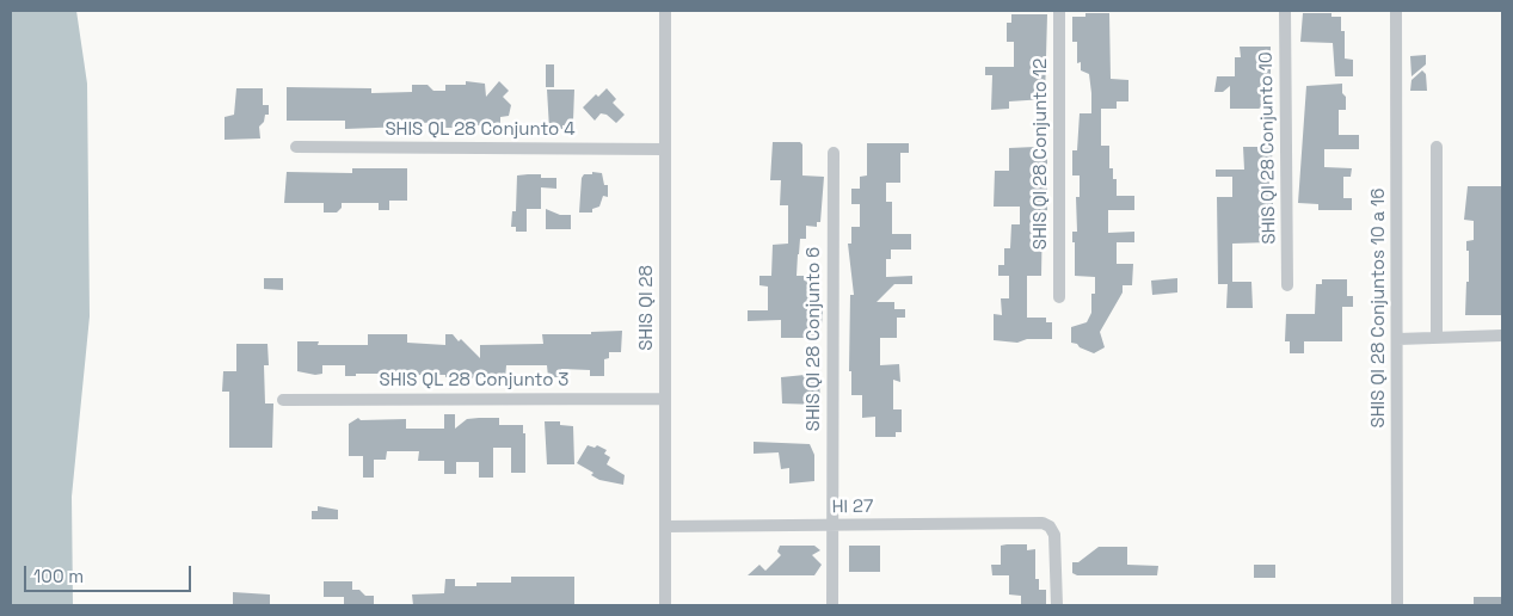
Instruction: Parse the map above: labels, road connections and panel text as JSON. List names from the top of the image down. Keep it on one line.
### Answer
{"streets":{"street":["SHIS QL 28 Conjunto 4","SHIS QI 28 Conjunto 10","SHIS QI 28 Conjunto 12","SHIS QI 28","SHIS QI 28 Conjuntos 10 a 16","SHIS QI 28 Conjunto 6","SHIS QL 28 Conjunto 3","HI 27"]},"crossings":[["SHIS QL 28 Conjunto 4","SHIS QI 28"],["SHIS QI 28","SHIS QL 28 Conjunto 3"],["SHIS QI 28","HI 27"],["SHIS QI 28 Conjunto 6","HI 27"]],"scale_bar":"100 m"}
